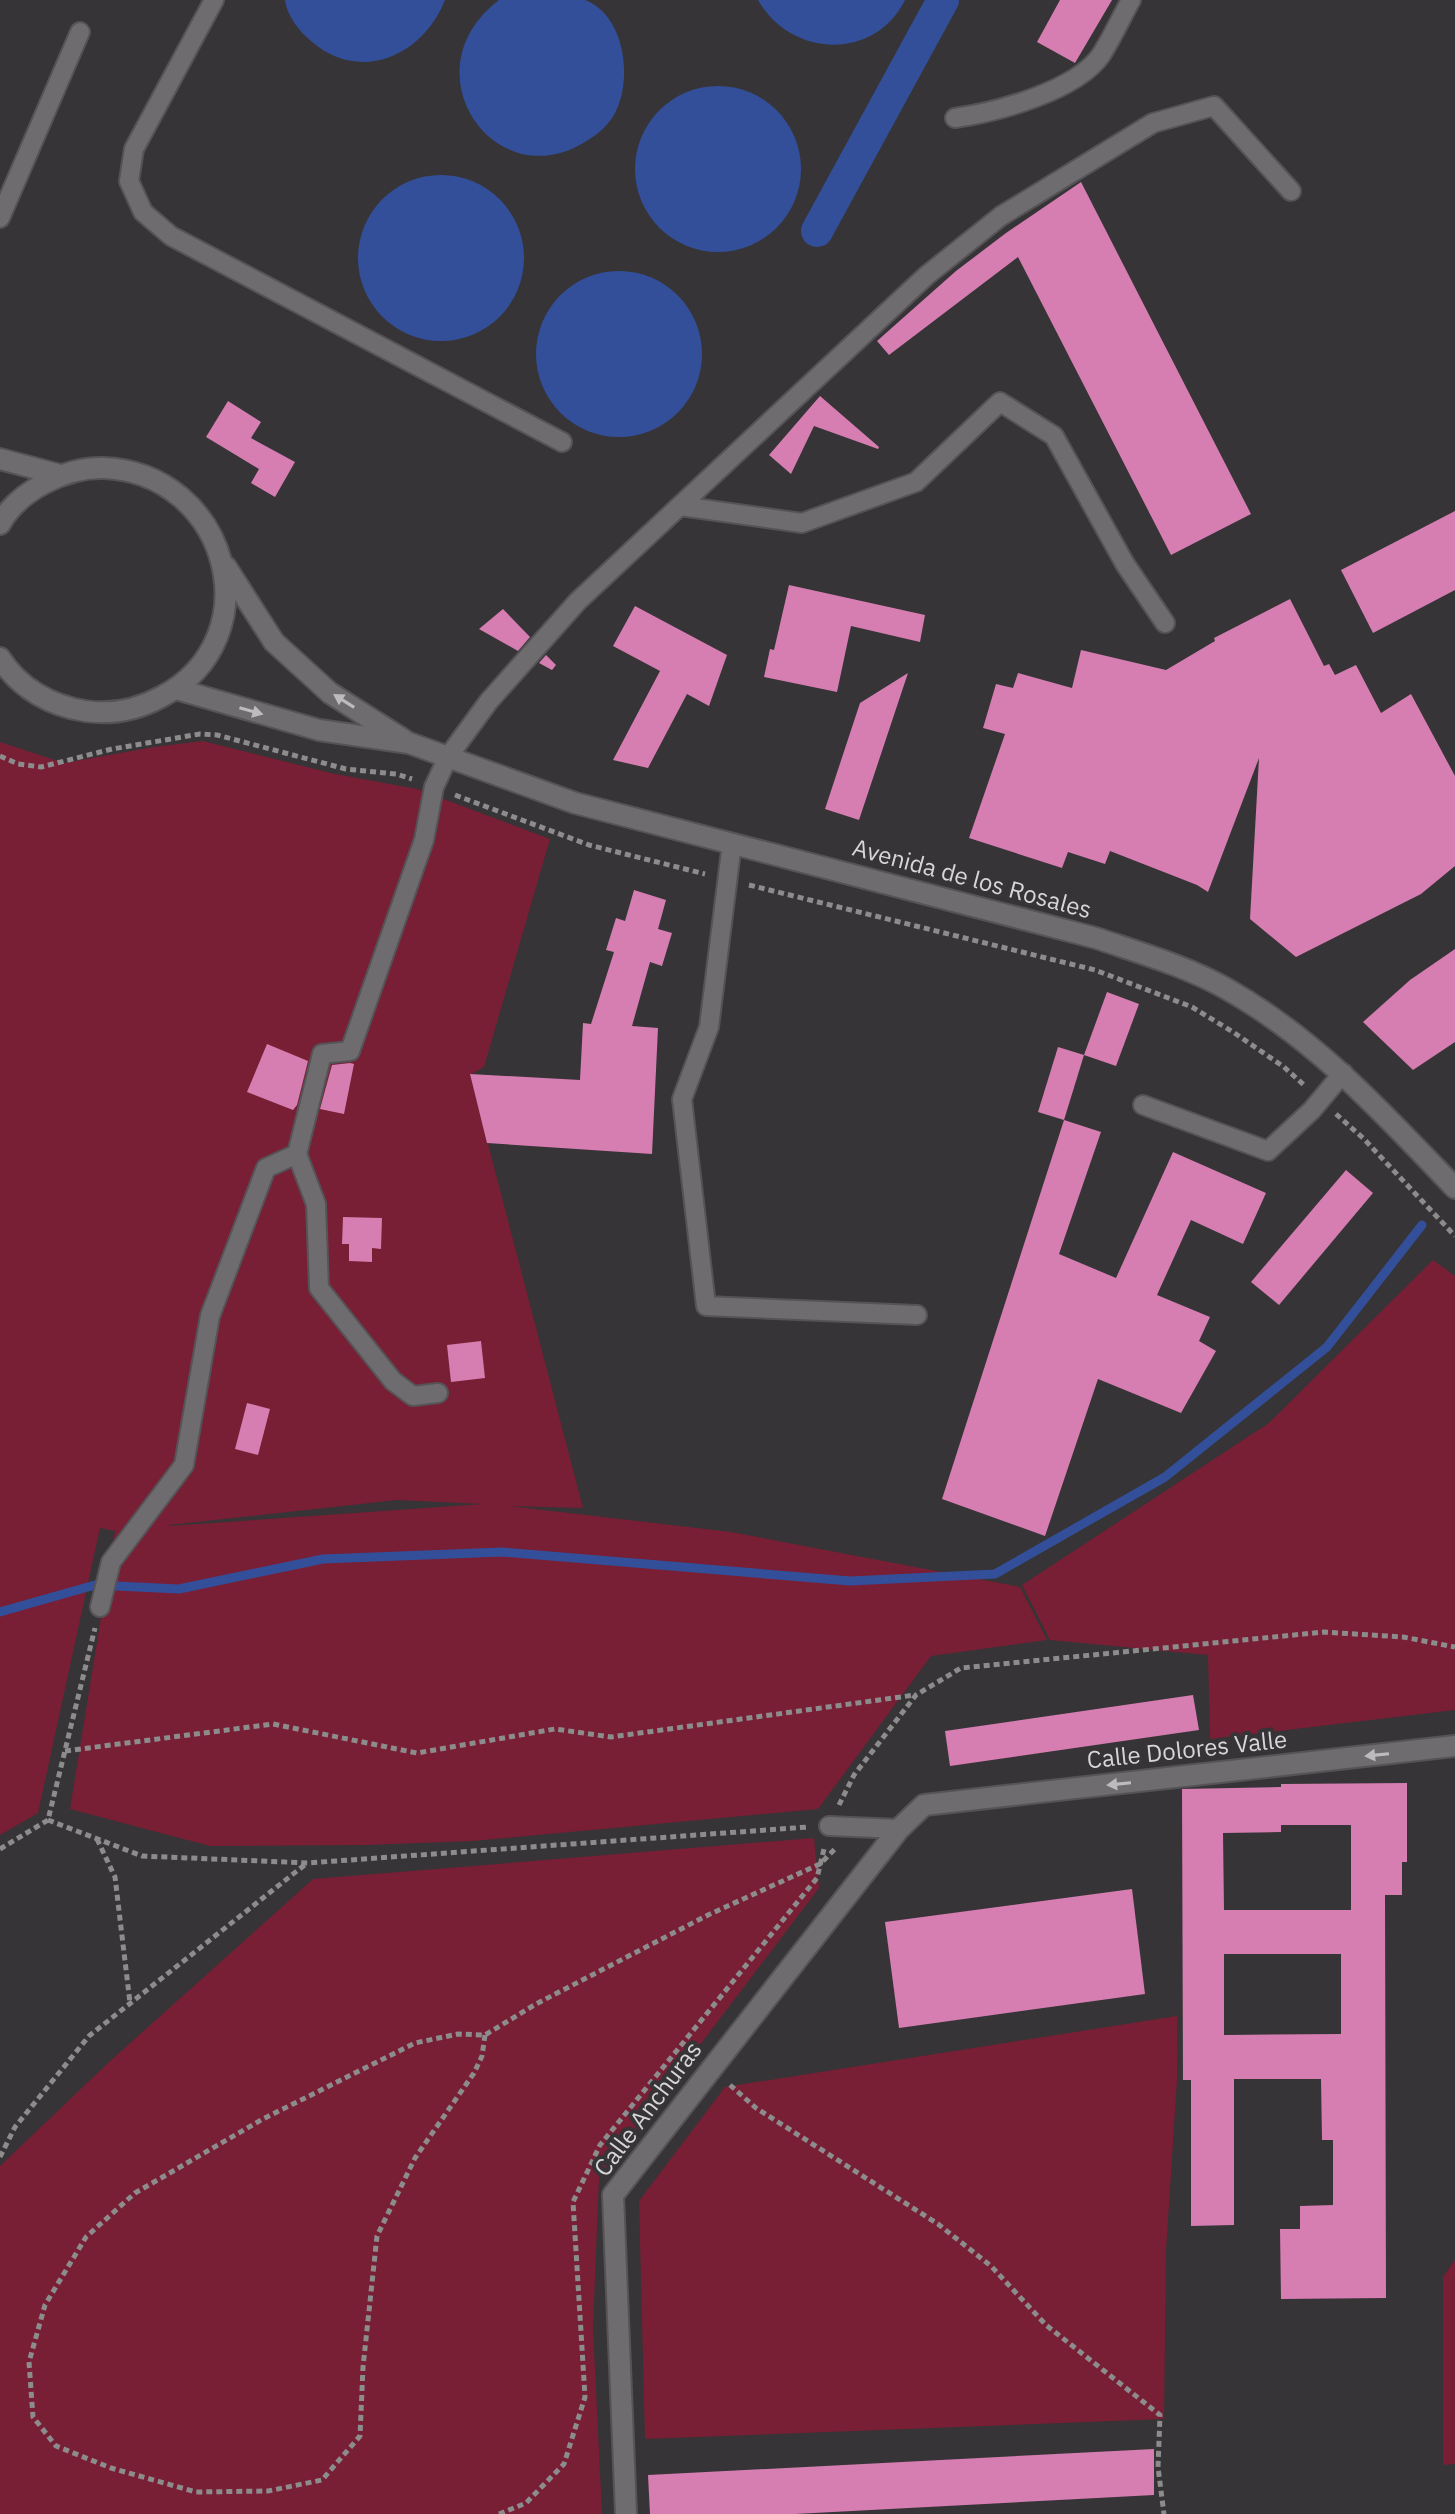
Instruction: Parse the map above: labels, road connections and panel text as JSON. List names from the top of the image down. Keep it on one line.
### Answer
{"streets":{"street":["Avenida de los Rosales","Calle Dolores Valle","Calle Anchuras"]},"crossings":[["Calle Dolores Valle","Calle Anchuras"]],"one_way":["Calle Dolores Valle"]}
